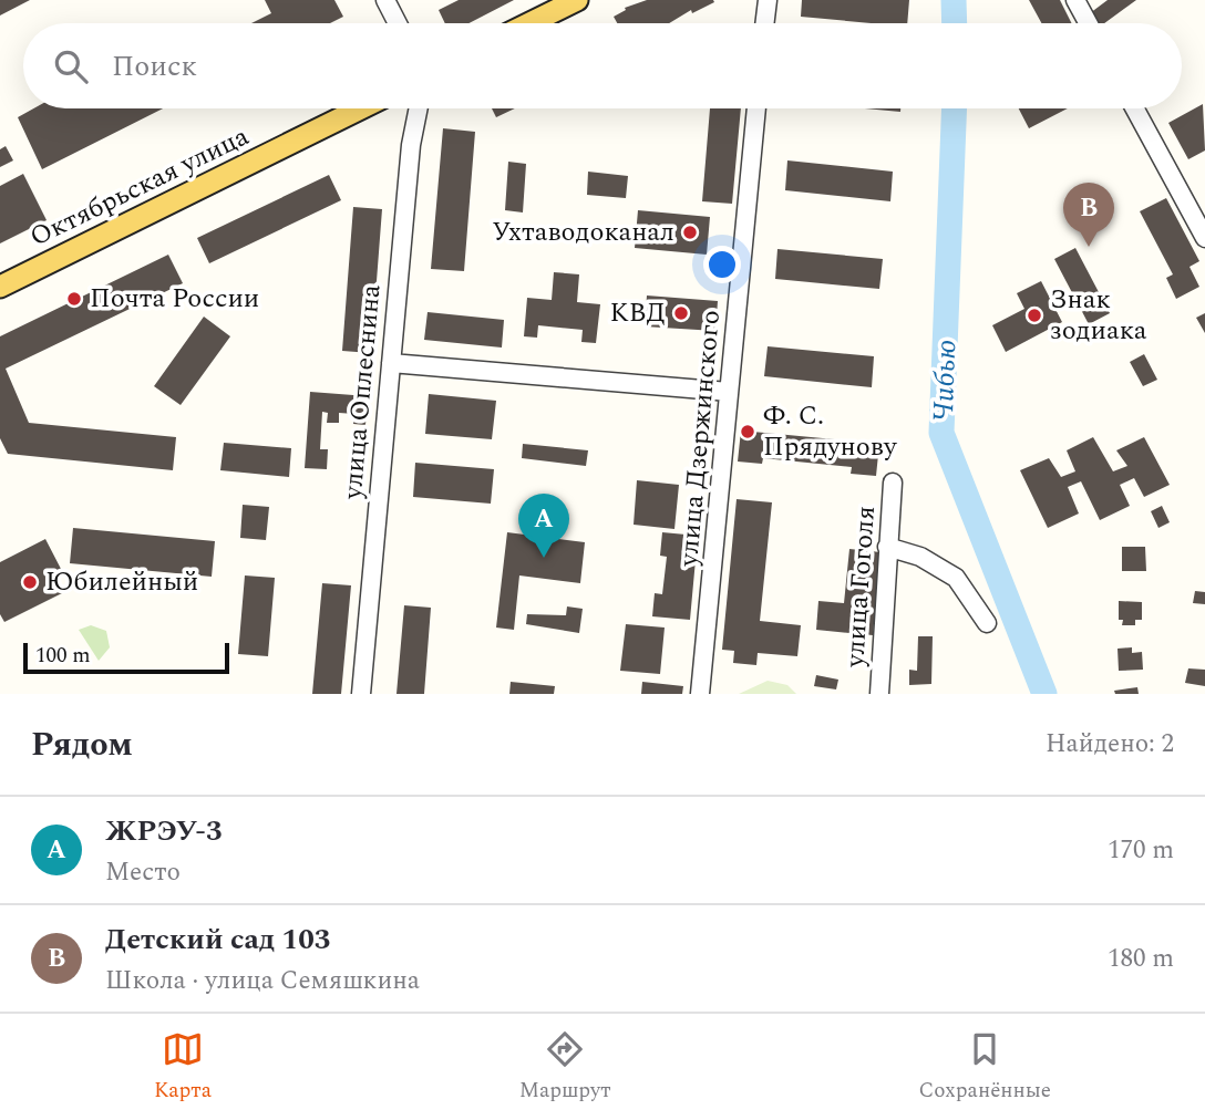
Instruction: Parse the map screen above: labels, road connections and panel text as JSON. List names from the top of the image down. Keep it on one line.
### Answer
{"streets":{"main road":["Октябрьская улица"],"street":["улица Оплеснина","улица Дзержинского","улица Гоголя"]},"water":["Чибью"],"places":["Ухтаводоканал","Почта России","КВД","Знак зодиака","Ф. С. Прядунову","Юбилейный"],"scale_bar":"100 m","page":{"search":"Поиск","pins":["B","A"],"scale":"100 m","heading":["Рядом","Найдено: 2"],"list":[{"mark":"A","name":"ЖРЭУ-3","note":"Место","value":"170 m"},{"mark":"B","name":"Детский сад 103","note":"Школа · улица Семяшкина","value":"180 m"}],"nav":["Карта","Маршрут","Сохранённые"]}}
